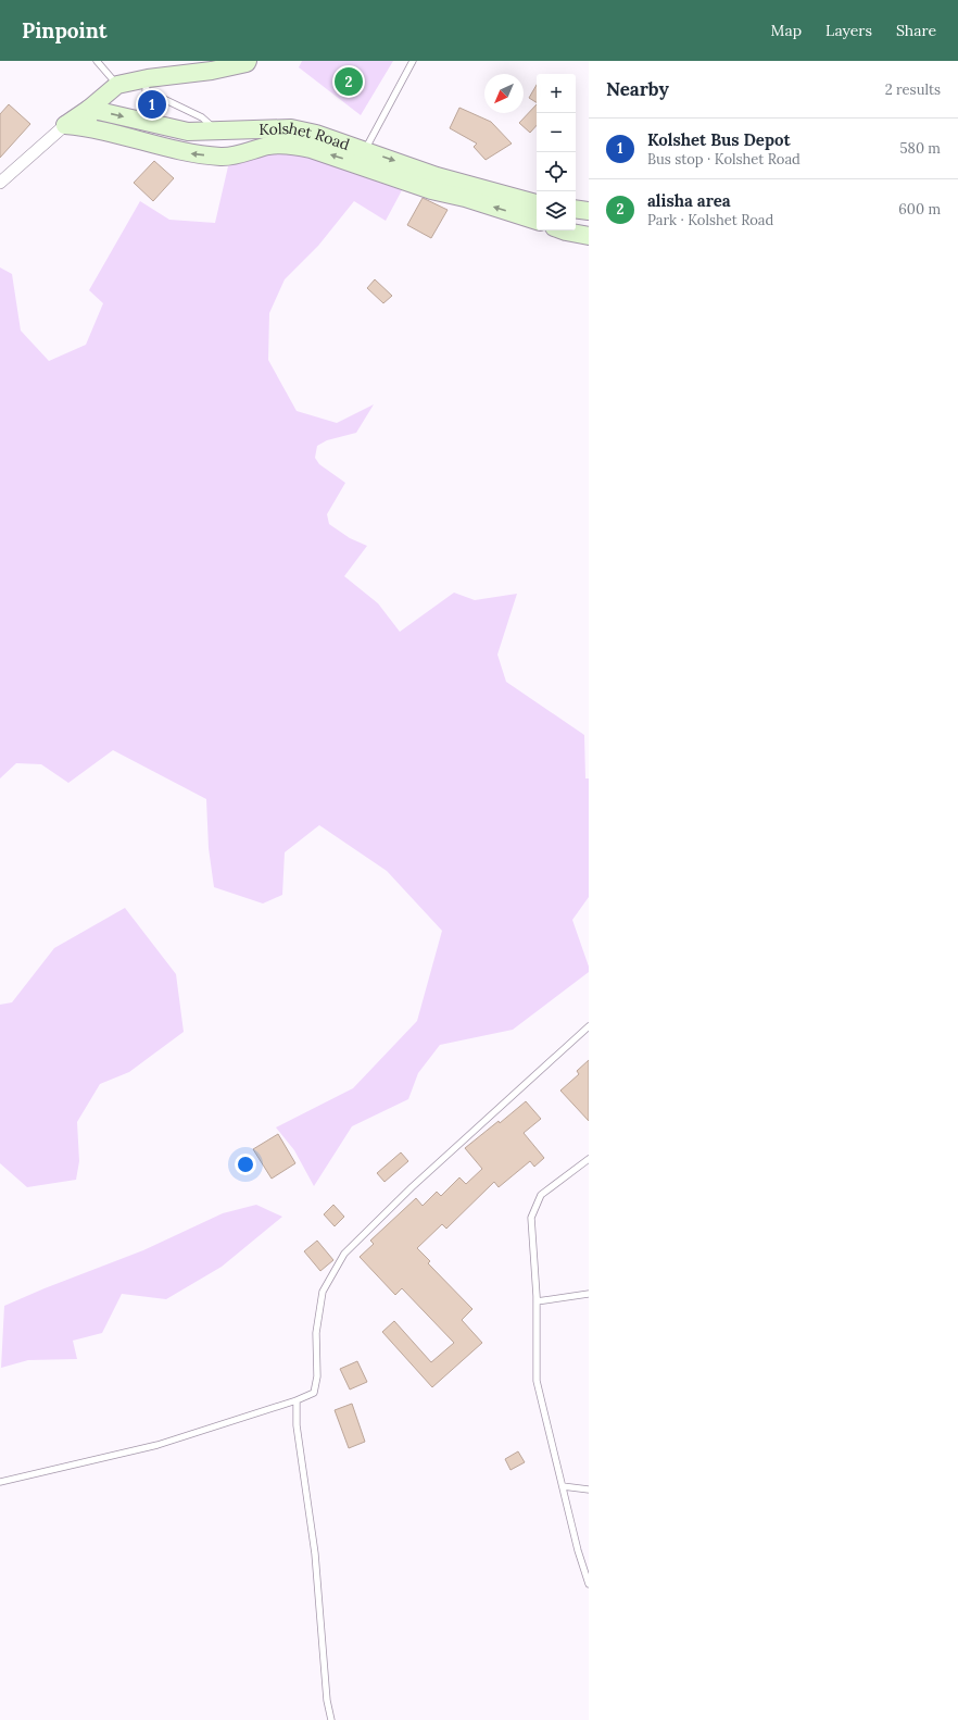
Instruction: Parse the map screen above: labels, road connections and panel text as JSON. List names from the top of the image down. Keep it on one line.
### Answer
{"streets":{"street":["Kolshet Road"]},"north":"bottom left","page":{"header":"Pinpoint","nav":["Map","Layers","Share"],"heading":["Nearby","2 results"],"pins":["2","1"],"map_buttons":["+","−"],"list":[{"mark":"1","name":"Kolshet Bus Depot","note":"Bus stop · Kolshet Road","value":"580 m"},{"mark":"2","name":"alisha area","note":"Park · Kolshet Road","value":"600 m"}]}}
